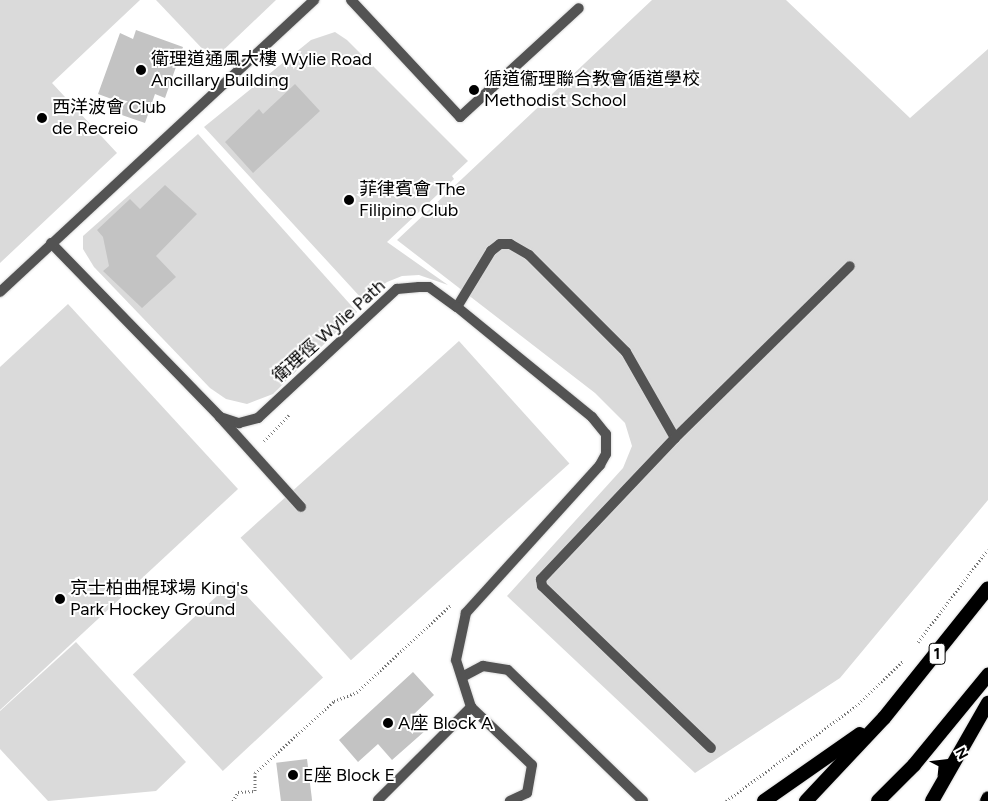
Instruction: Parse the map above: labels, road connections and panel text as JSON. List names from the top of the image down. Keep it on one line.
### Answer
{"streets":{"highway":["1"],"street":["衛理徑 Wylie Path"]},"places":["衛理道通風大樓 Wylie Road Ancillary Building","循道衞理聯合教會循道學校 Methodist School","西洋波會 Club de Recreio","菲律賓會 The Filipino Club","京士柏曲棍球場 King's Park Hockey Ground","A座 Block A","E座 Block E"],"north":"top right"}
